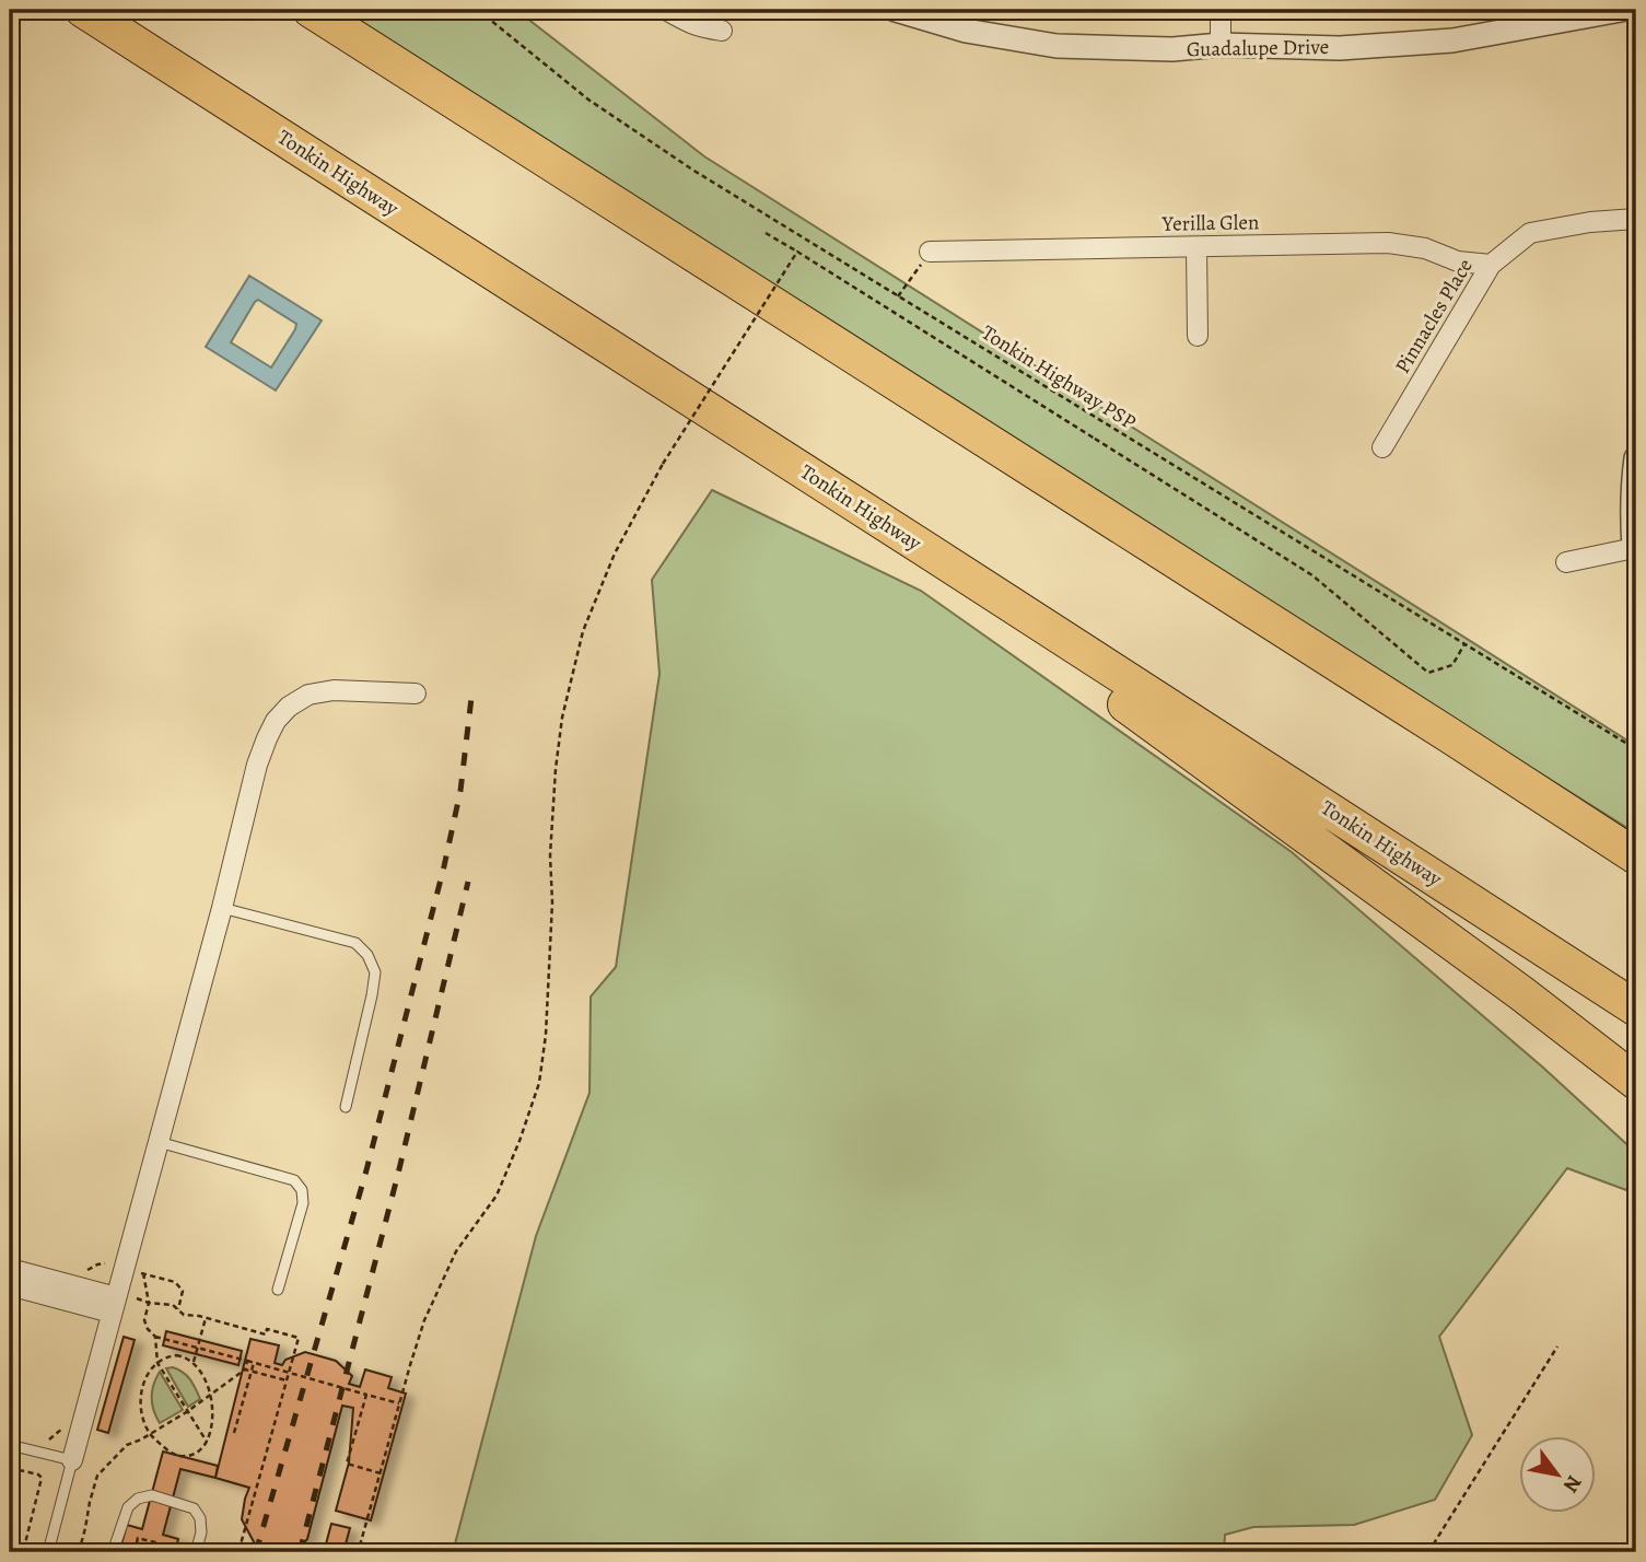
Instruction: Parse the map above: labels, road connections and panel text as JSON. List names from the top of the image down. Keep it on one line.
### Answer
{"streets":{"highway":["Tonkin Highway"],"street":["Guadalupe Drive","Yerilla Glen","Pinnacles Place"],"path":["Tonkin Highway PSP"]},"crossings":[["Yerilla Glen","Pinnacles Place"]],"north":"bottom right"}
